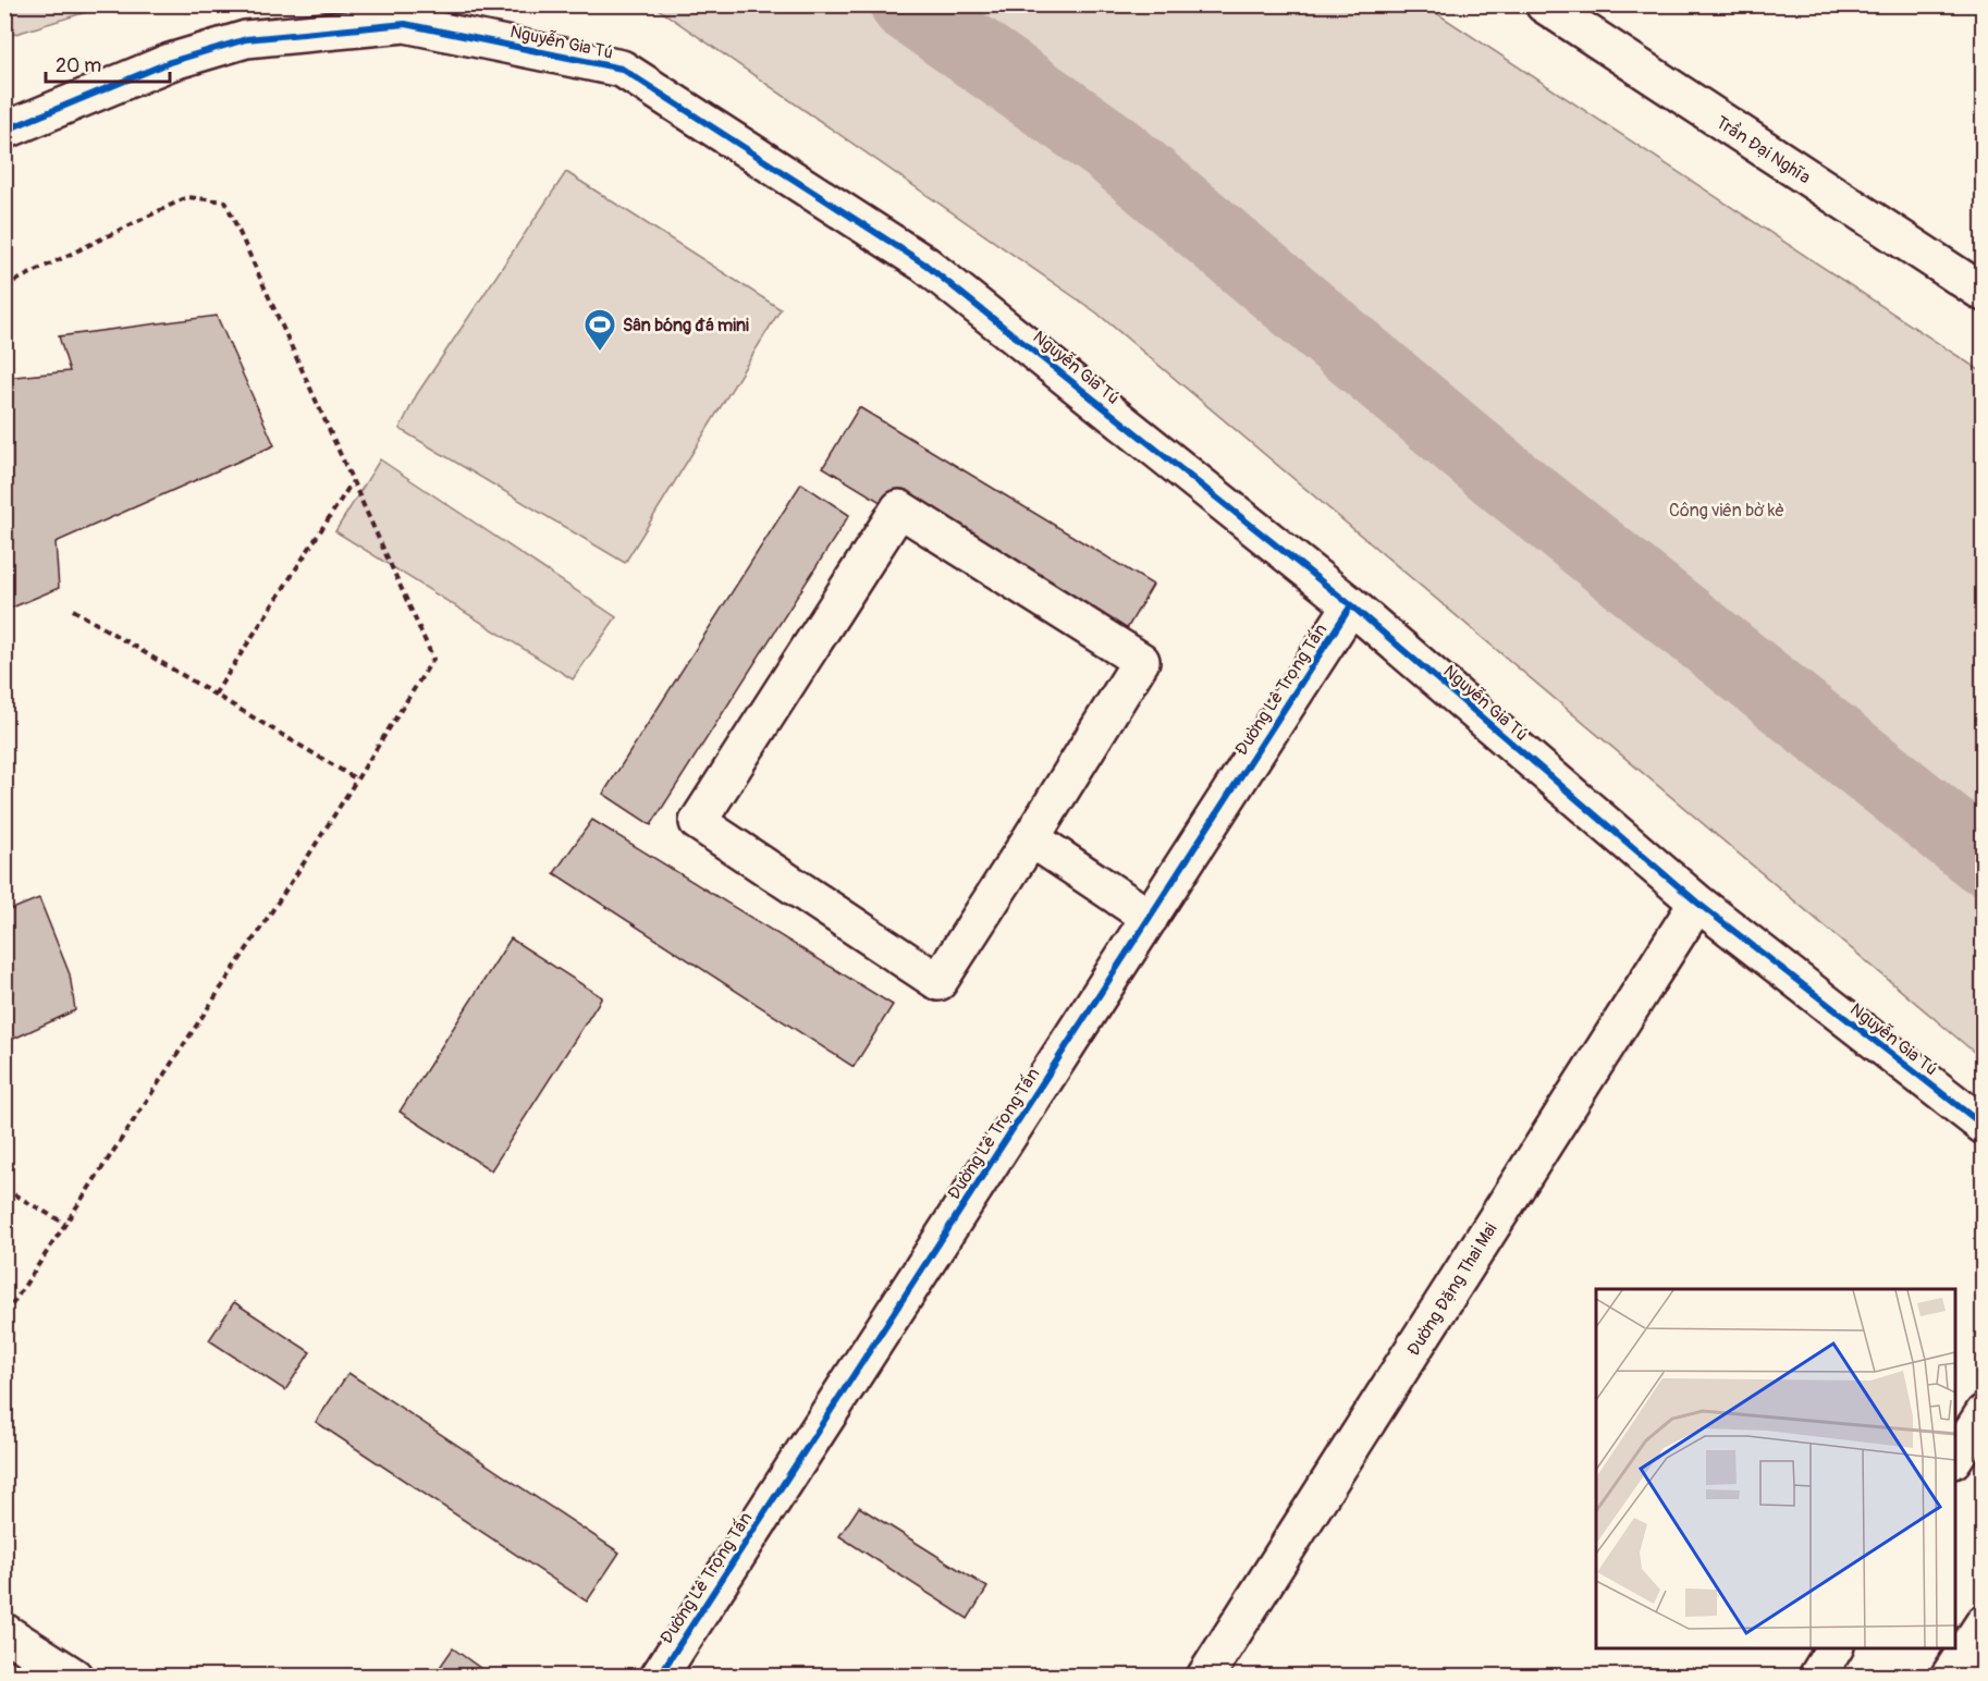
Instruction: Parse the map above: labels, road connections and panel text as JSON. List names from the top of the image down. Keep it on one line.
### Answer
{"streets":{"street":["Nguyễn Gia Tú","Trần Đại Nghĩa","Đường Lê Trọng Tấn","Đường Đặng Thai Mai"]},"crossings":[["Nguyễn Gia Tú","Đường Lê Trọng Tấn"],["Nguyễn Gia Tú","Đường Đặng Thai Mai"]],"parks":["Công viên bờ kè"],"places":{"sports":["Sân bóng đá mini"]},"scale_bar":"20 m"}
